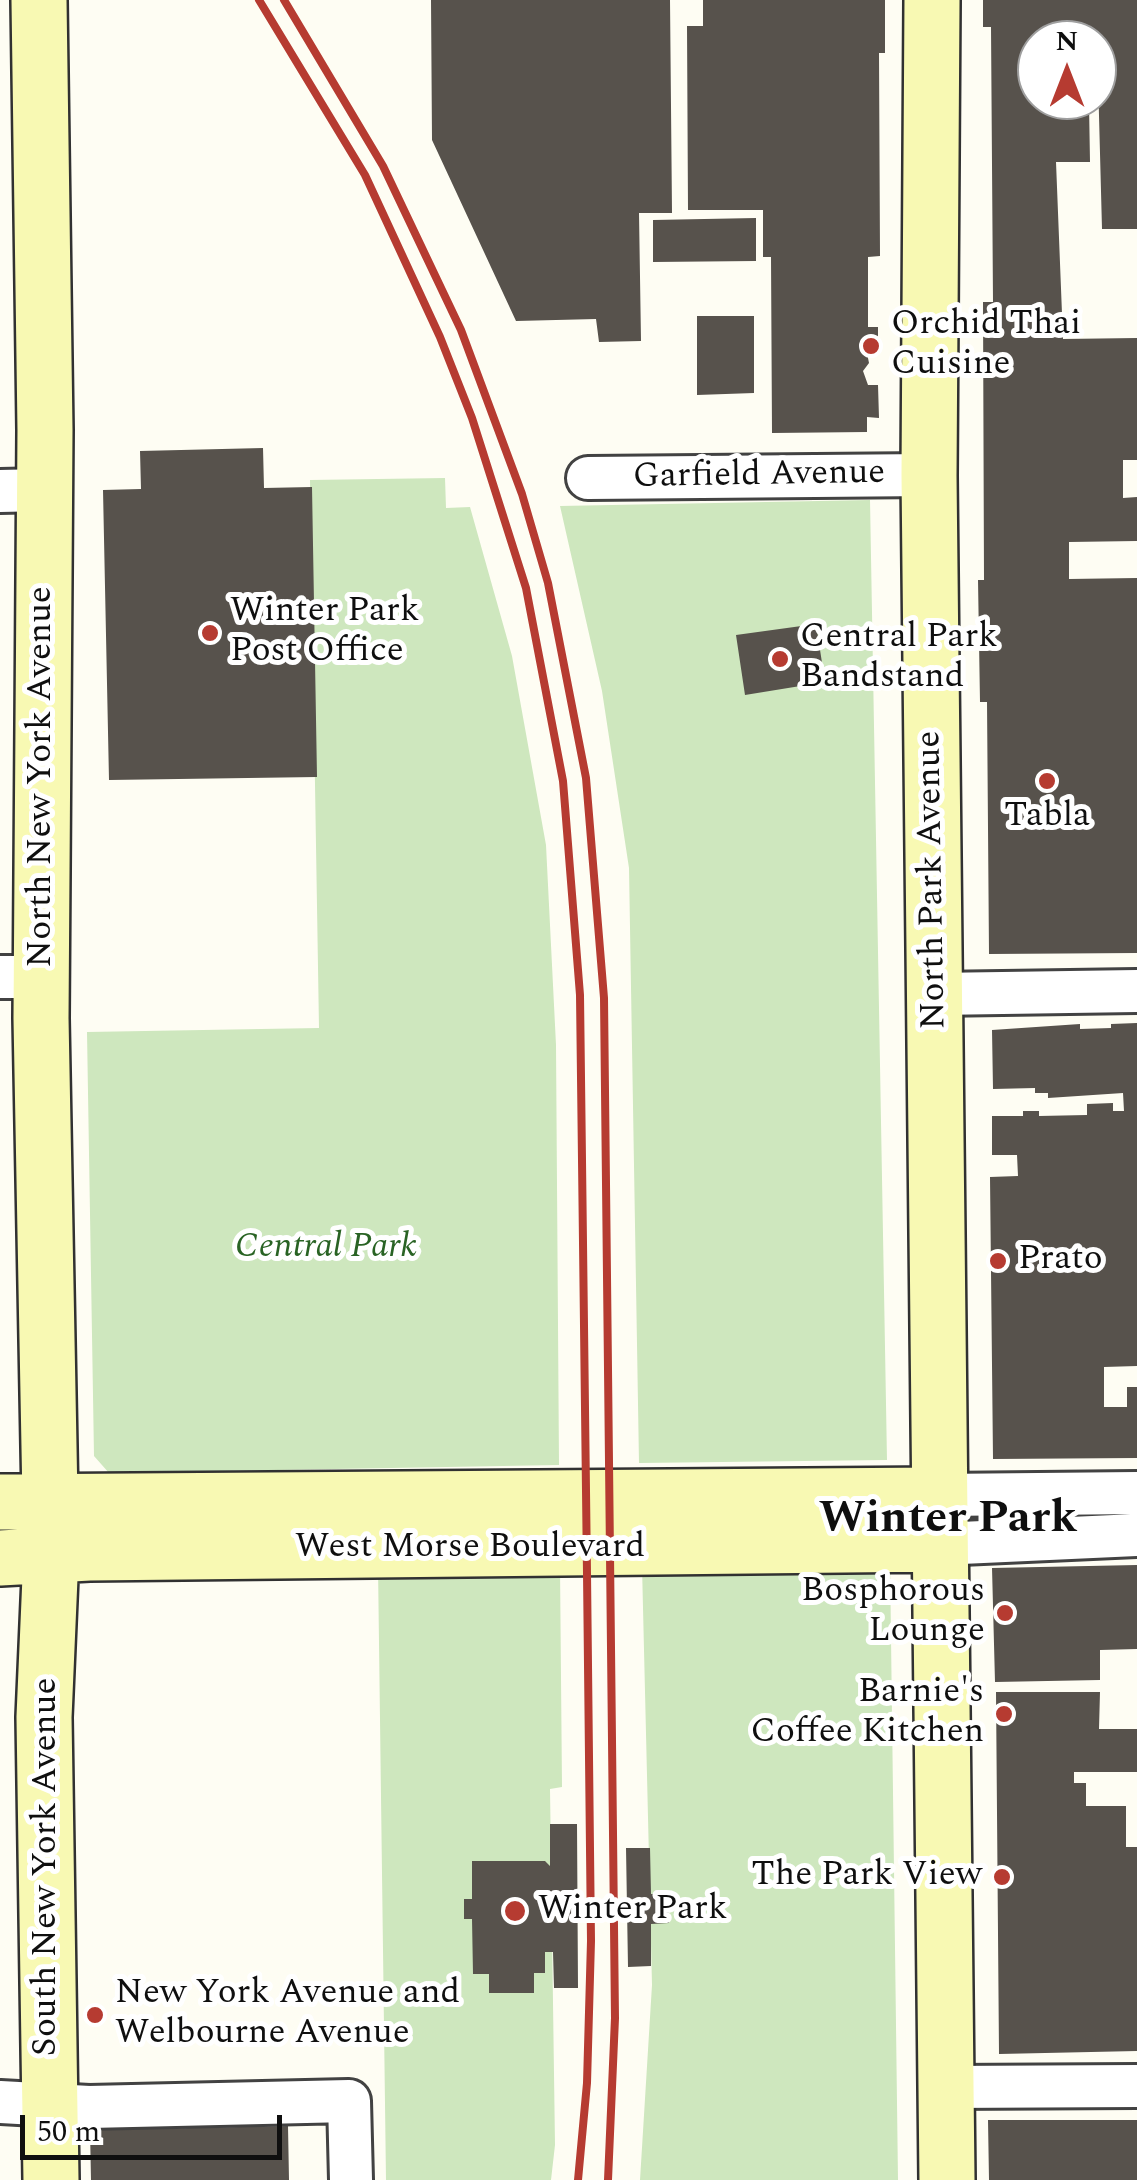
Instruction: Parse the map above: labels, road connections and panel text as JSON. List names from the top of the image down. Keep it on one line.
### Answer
{"streets":{"street":["Garfield Avenue","North New York Avenue","North Park Avenue","West Morse Boulevard","South New York Avenue"]},"crossings":[["Garfield Avenue","North Park Avenue"],["North New York Avenue","West Morse Boulevard"],["North New York Avenue","South New York Avenue"],["North Park Avenue","West Morse Boulevard"],["West Morse Boulevard","South New York Avenue"]],"districts":["Winter Park"],"parks":["Central Park"],"places":["Orchid Thai Cuisine","Winter Park Post Office","Central Park Bandstand","Tabla","Prato","Bosphorous Lounge","Barnie's Coffee Kitchen","The Park View","Winter Park","New York Avenue and Welbourne Avenue"],"scale_bar":"50 m","north":"top"}
